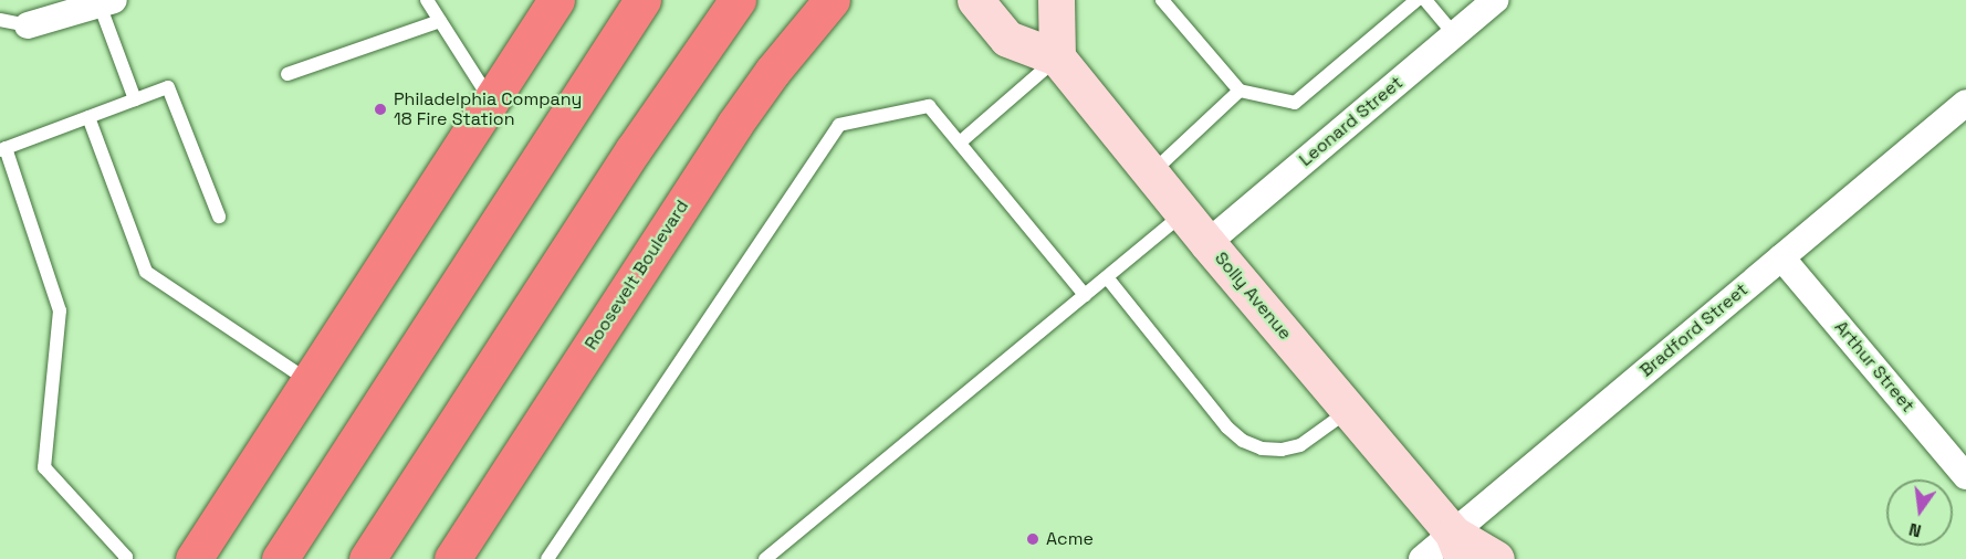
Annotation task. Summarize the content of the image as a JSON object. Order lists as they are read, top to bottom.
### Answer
{
  "streets": {
    "highway": ["Roosevelt Boulevard"],
    "street": [
      "Leonard Street",
      "Solly Avenue",
      "Bradford Street",
      "Arthur Street"
    ]
  },
  "crossings": [
    ["Leonard Street", "Solly Avenue"],
    ["Solly Avenue", "Bradford Street"],
    ["Bradford Street", "Arthur Street"]
  ],
  "places": ["Philadelphia Company 18 Fire Station", "Acme"],
  "north": "bottom"
}
